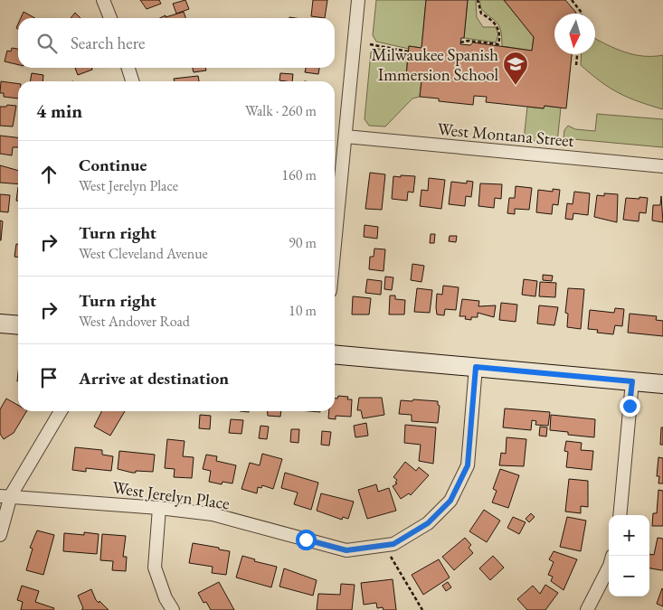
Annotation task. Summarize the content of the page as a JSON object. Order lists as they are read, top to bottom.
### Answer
{
  "streets": {
    "street": ["West Montana Street", "West Jerelyn Place"]
  },
  "places": {
    "school or university": ["Milwaukee Spanish Immersion School"]
  },
  "north": "bottom",
  "page": {
    "search": "Search here",
    "heading": ["4 min", "Walk · 260 m"],
    "list": [
      ["Continue", "West Jerelyn Place", "160 m"],
      ["Turn right", "West Cleveland Avenue", "90 m"],
      ["Turn right", "West Andover Road", "10 m"],
      "Arrive at destination"
    ],
    "map_buttons": ["+", "−"]
  }
}
